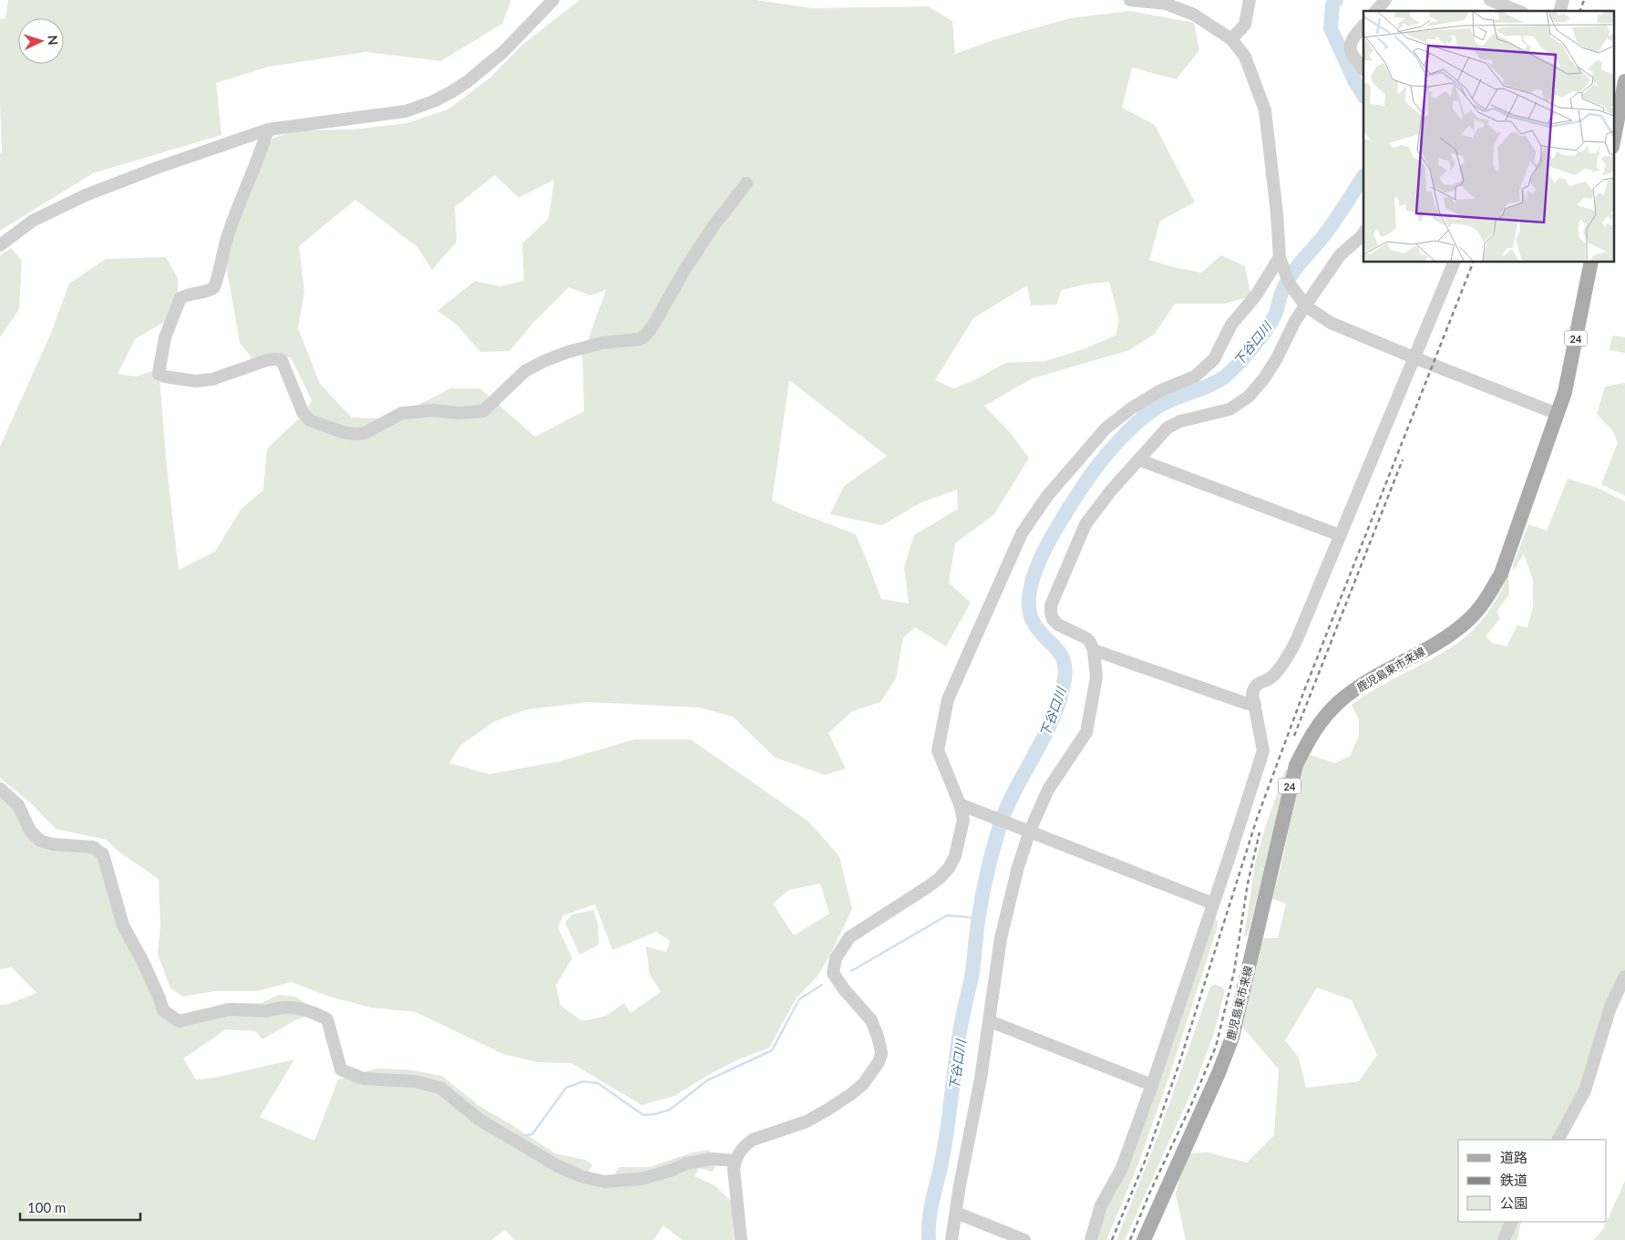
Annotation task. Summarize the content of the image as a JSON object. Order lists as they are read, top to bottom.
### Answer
{
  "streets": {
    "main road": ["24", "鹿児島東市来線"]
  },
  "water": ["下谷口川"],
  "legend": ["道路", "鉄道", "公園"],
  "scale_bar": "100 m",
  "north": "right"
}
